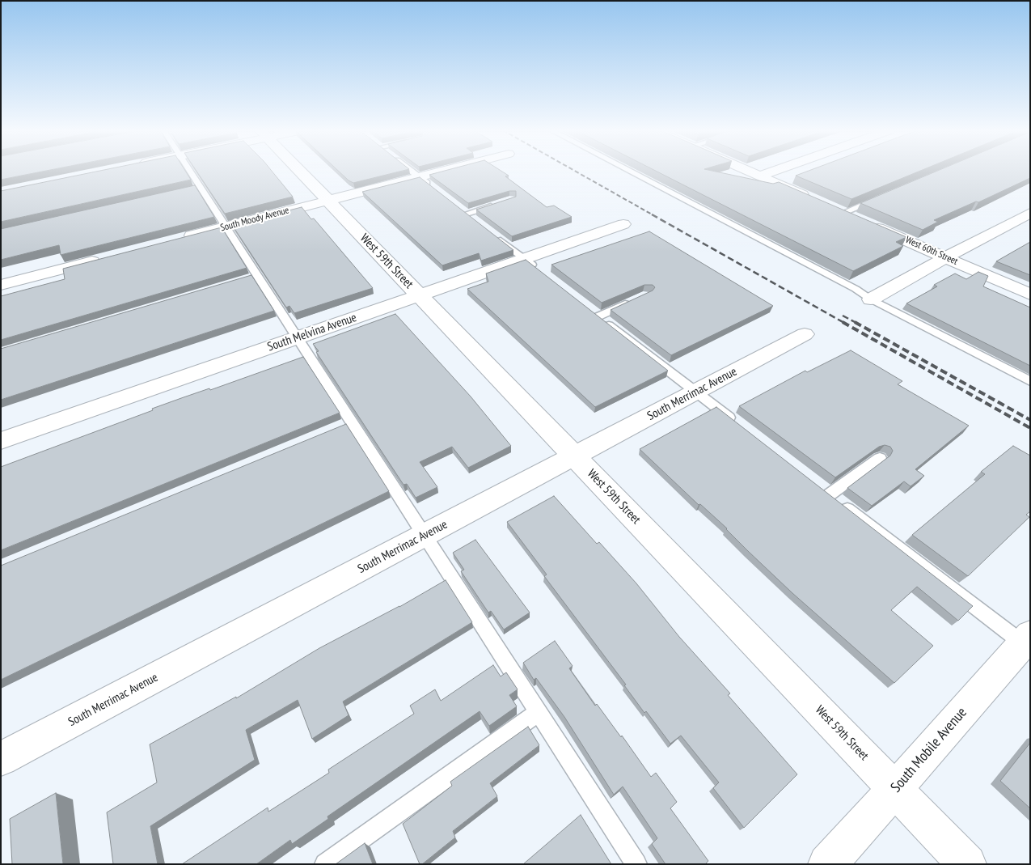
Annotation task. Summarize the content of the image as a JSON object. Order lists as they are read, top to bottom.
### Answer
{
  "streets": {
    "street": [
      "South Moody Avenue",
      "West 60th Street",
      "West 59th Street",
      "South Melvina Avenue",
      "South Merrimac Avenue",
      "South Mobile Avenue"
    ]
  },
  "crossings": [
    ["South Moody Avenue", "West 59th Street"],
    ["West 59th Street", "South Melvina Avenue"],
    ["West 59th Street", "South Merrimac Avenue"],
    ["West 59th Street", "South Mobile Avenue"]
  ]
}
